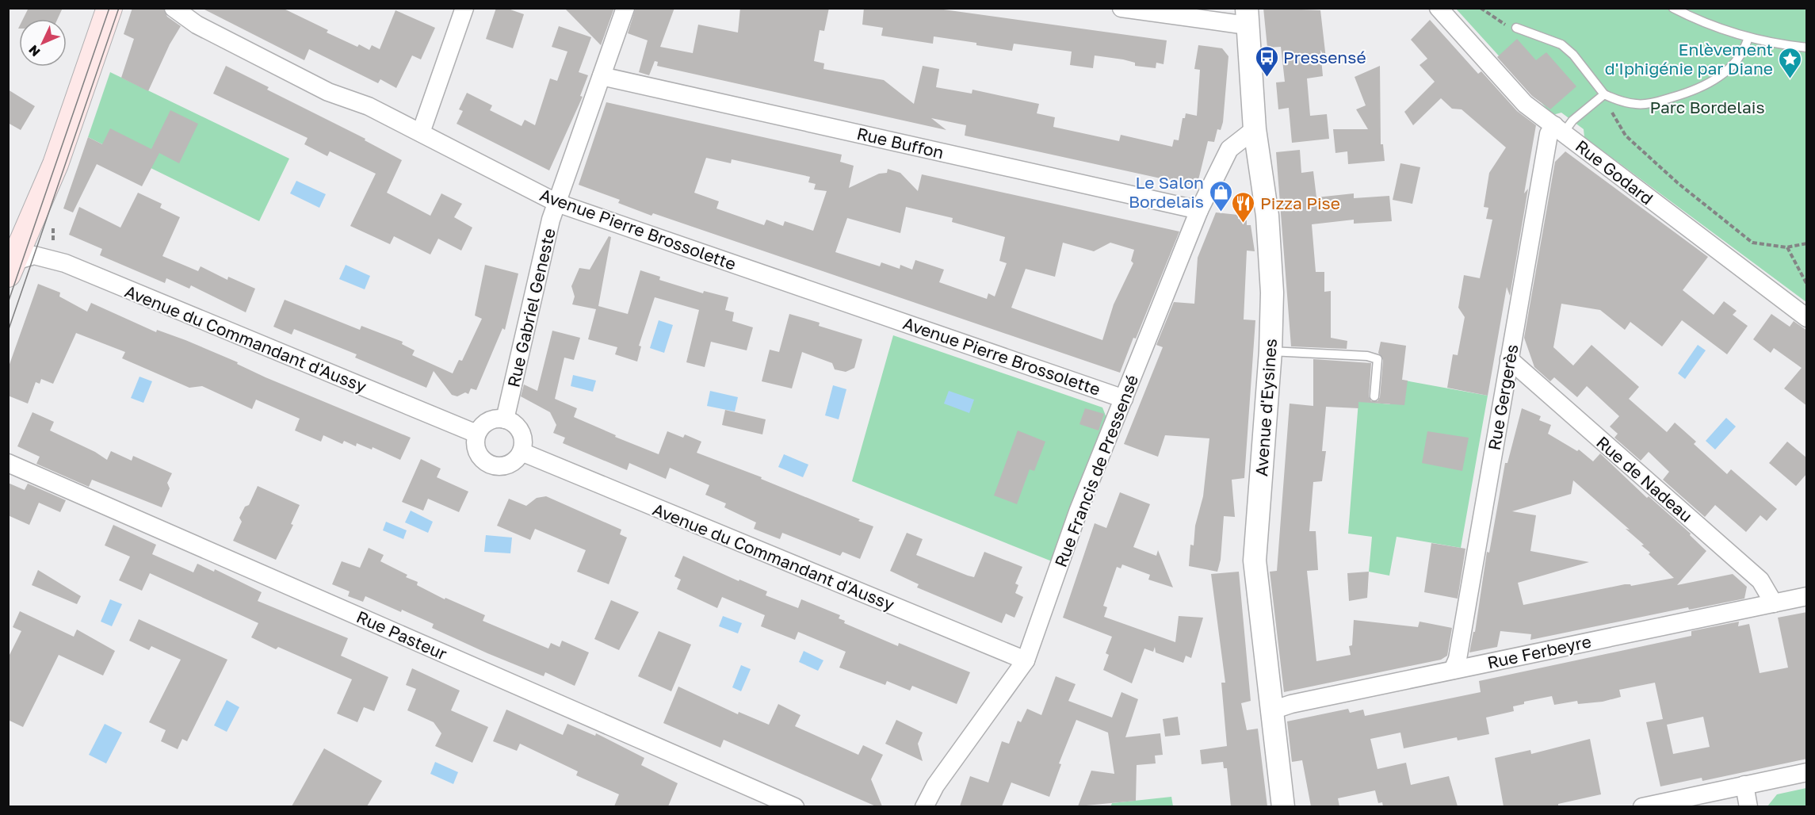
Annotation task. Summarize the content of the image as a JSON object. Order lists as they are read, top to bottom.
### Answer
{
  "streets": {
    "street": [
      "Rue Buffon",
      "Rue Godard",
      "Avenue Pierre Brossolette",
      "Rue Gabriel Geneste",
      "Avenue du Commandant d'Aussy",
      "Rue Gergerès",
      "Avenue d'Eysines",
      "Rue Francis de Pressensé",
      "Rue de Nadeau",
      "Rue Pasteur",
      "Rue Ferbeyre"
    ]
  },
  "crossings": [
    ["Rue Buffon", "Rue Gabriel Geneste"],
    ["Rue Buffon", "Rue Francis de Pressensé"],
    ["Rue Godard", "Rue Gergerès"],
    ["Avenue Pierre Brossolette", "Rue Gabriel Geneste"],
    ["Avenue Pierre Brossolette", "Rue Francis de Pressensé"],
    ["Rue Gabriel Geneste", "Avenue du Commandant d'Aussy"],
    ["Avenue du Commandant d'Aussy", "Rue Francis de Pressensé"],
    ["Rue Gergerès", "Rue de Nadeau"],
    ["Rue Gergerès", "Rue Ferbeyre"],
    ["Avenue d'Eysines", "Rue Francis de Pressensé"],
    ["Avenue d'Eysines", "Rue Ferbeyre"],
    ["Rue de Nadeau", "Rue Ferbeyre"]
  ],
  "parks": ["Parc Bordelais"],
  "places": {
    "bus stop": ["Pressensé"],
    "place": ["Enlèvement d'Iphigénie par Diane"],
    "shop": ["Le Salon Bordelais"],
    "restaurant": ["Pizza Pise"]
  },
  "north": "bottom left"
}
